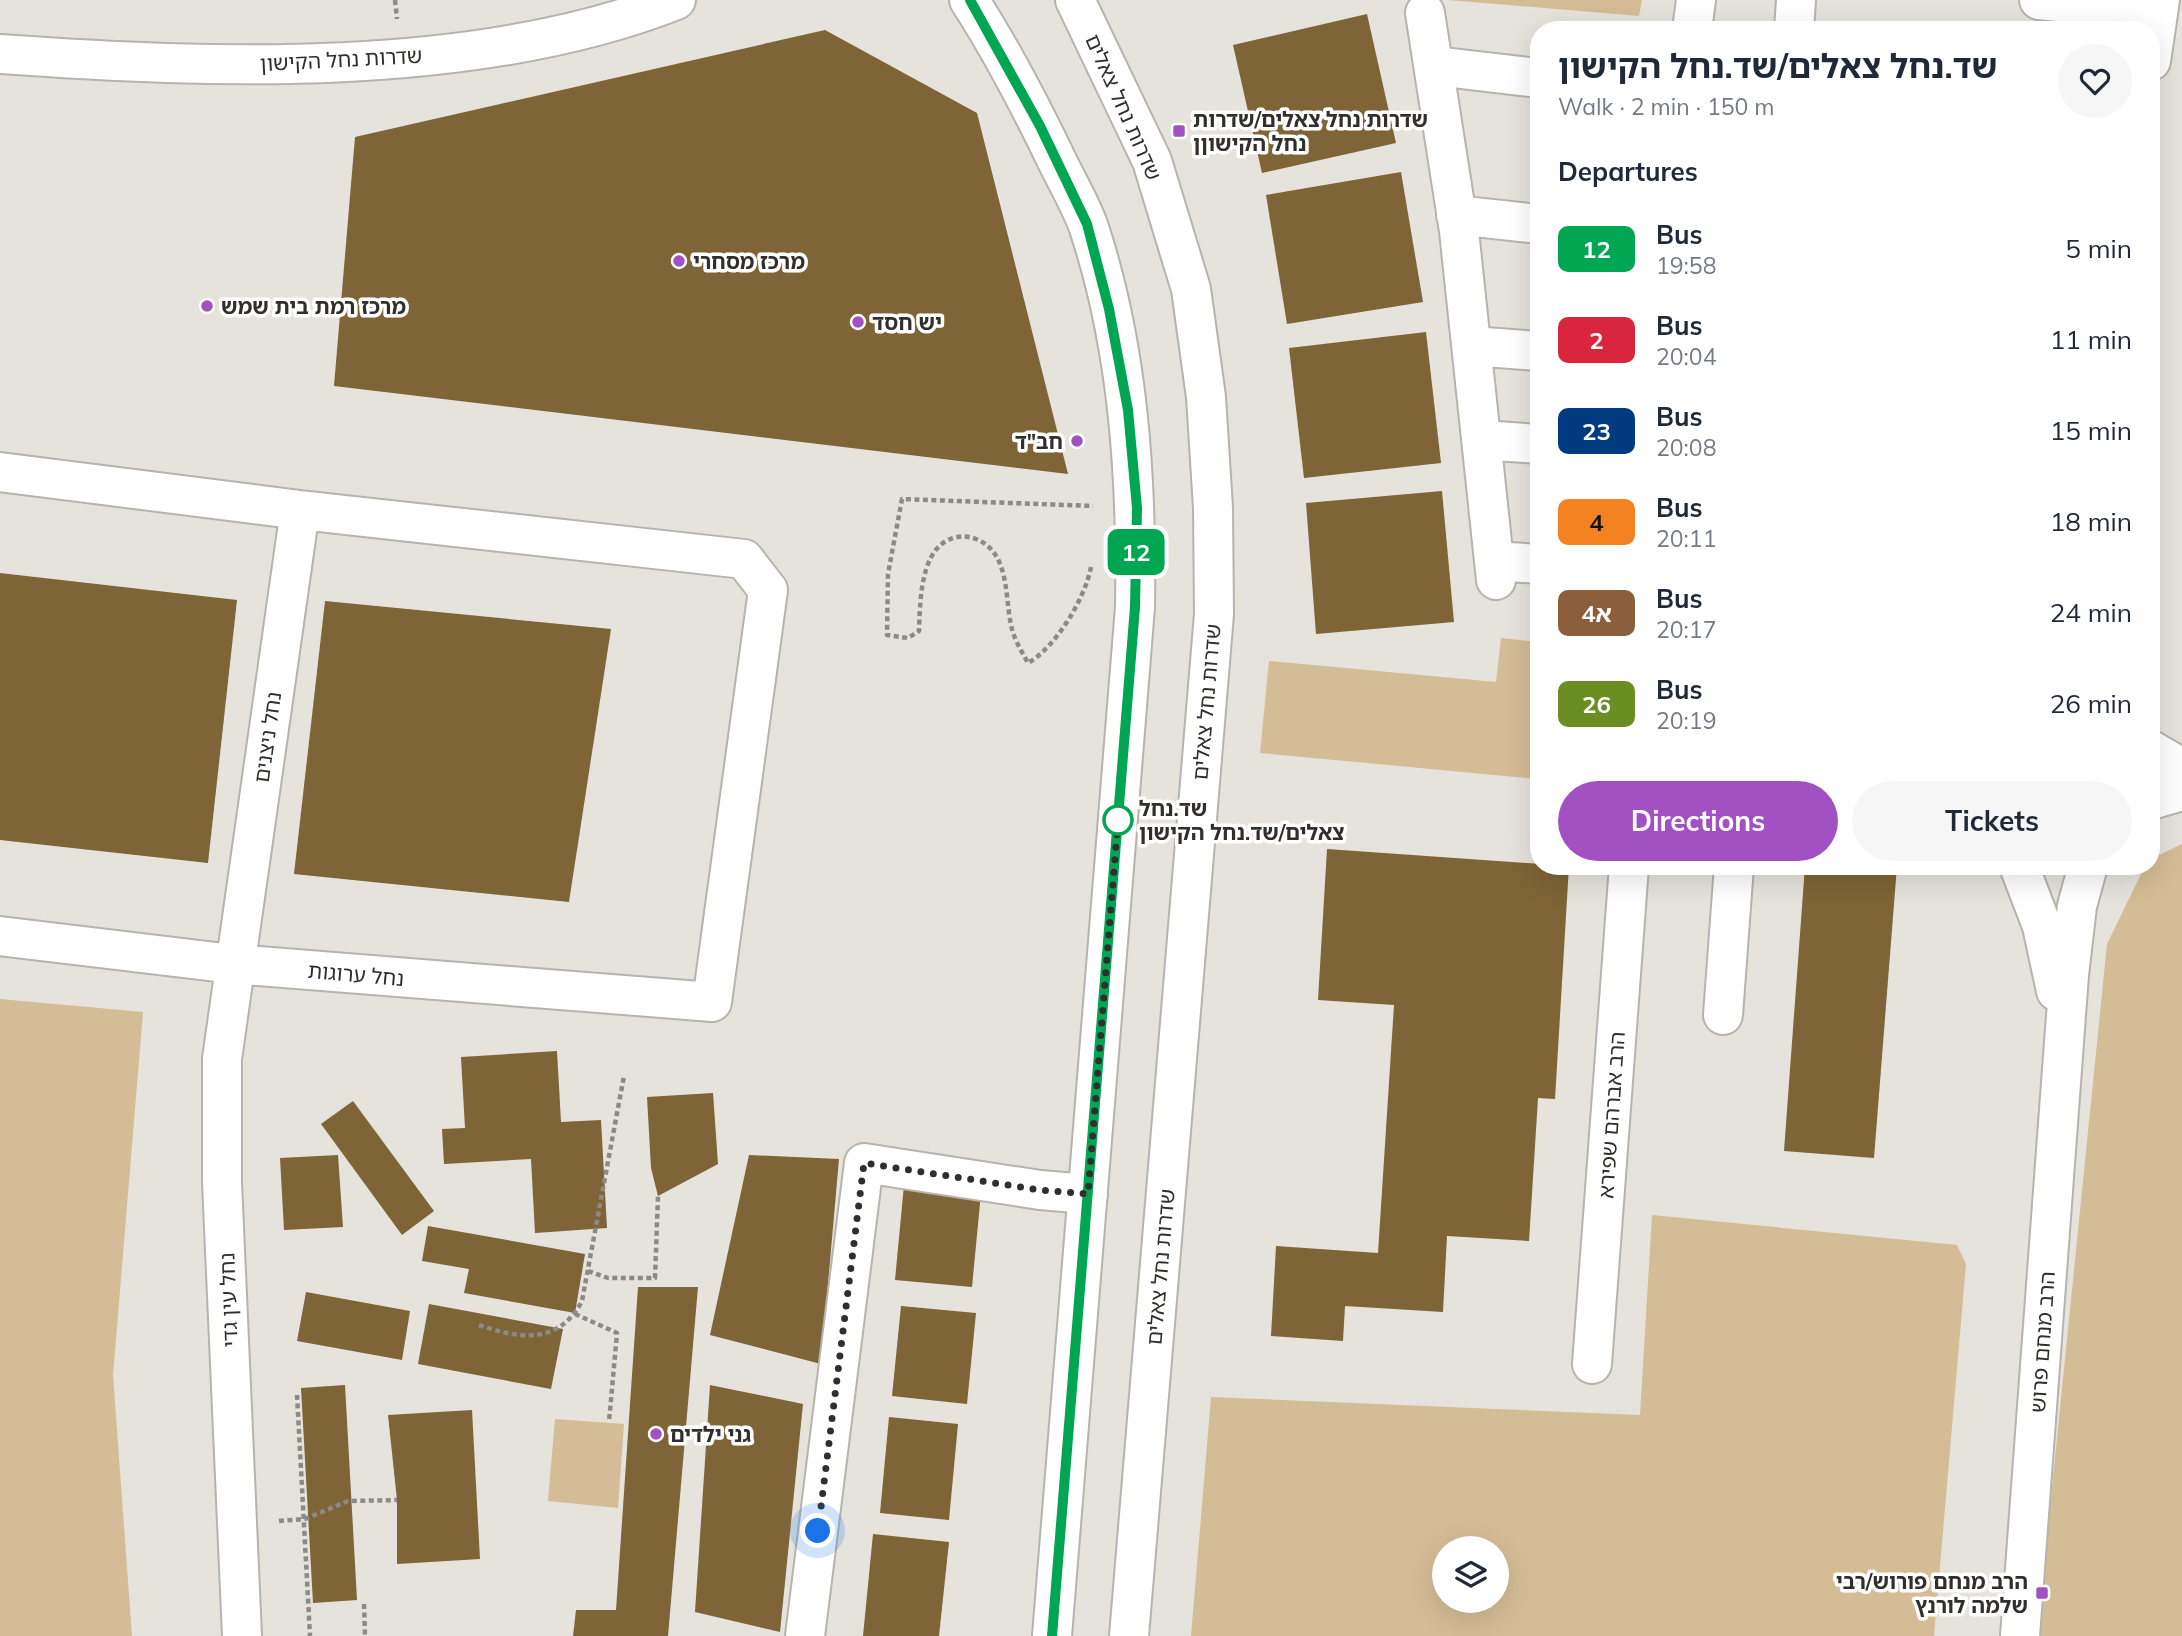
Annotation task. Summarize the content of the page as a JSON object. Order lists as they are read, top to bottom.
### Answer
{
  "streets": {
    "street": [
      "שדרות נחל הקישון",
      "שדרות נחל צאלים",
      "נחל ניצנים",
      "נחל ערוגות",
      "הרב אברהם שפירא",
      "נחל עין גדי",
      "הרב מנחם פרוש"
    ]
  },
  "crossings": [
    ["נחל ניצנים", "נחל ערוגות"],
    ["נחל ניצנים", "נחל עין גדי"],
    ["נחל ערוגות", "נחל עין גדי"]
  ],
  "places": {
    "transit": ["שדרות נחל צאלים/שדרות נחל הקישוןן", "הרב מנחם פורוש/רבי שלמה לורנץ"],
    "other": [
      "מרכז מסחרי",
      "מרכז רמת בית שמש",
      "יש חסד",
      "חב\"ד",
      "שד.נחל צאלים/שד.נחל הקישון",
      "גני ילדים"
    ]
  },
  "lines": ["bus line 12"],
  "page": {
    "on_map": "12",
    "heading": [
      ["שד.נחל צאלים/שד.נחל הקישון", "Walk · 2 min · 150 m"],
      "Departures"
    ],
    "list": [
      {
        "mark": "12",
        "name": "Bus",
        "note": "19:58",
        "value": "5 min"
      },
      {
        "mark": "2",
        "name": "Bus",
        "note": "20:04",
        "value": "11 min"
      },
      {
        "mark": "23",
        "name": "Bus",
        "note": "20:08",
        "value": "15 min"
      },
      {
        "mark": "4",
        "name": "Bus",
        "note": "20:11",
        "value": "18 min"
      },
      {
        "mark": "4א",
        "name": "Bus",
        "note": "20:17",
        "value": "24 min"
      },
      {
        "mark": "26",
        "name": "Bus",
        "note": "20:19",
        "value": "26 min"
      }
    ],
    "buttons": ["Directions", "Tickets"]
  }
}
